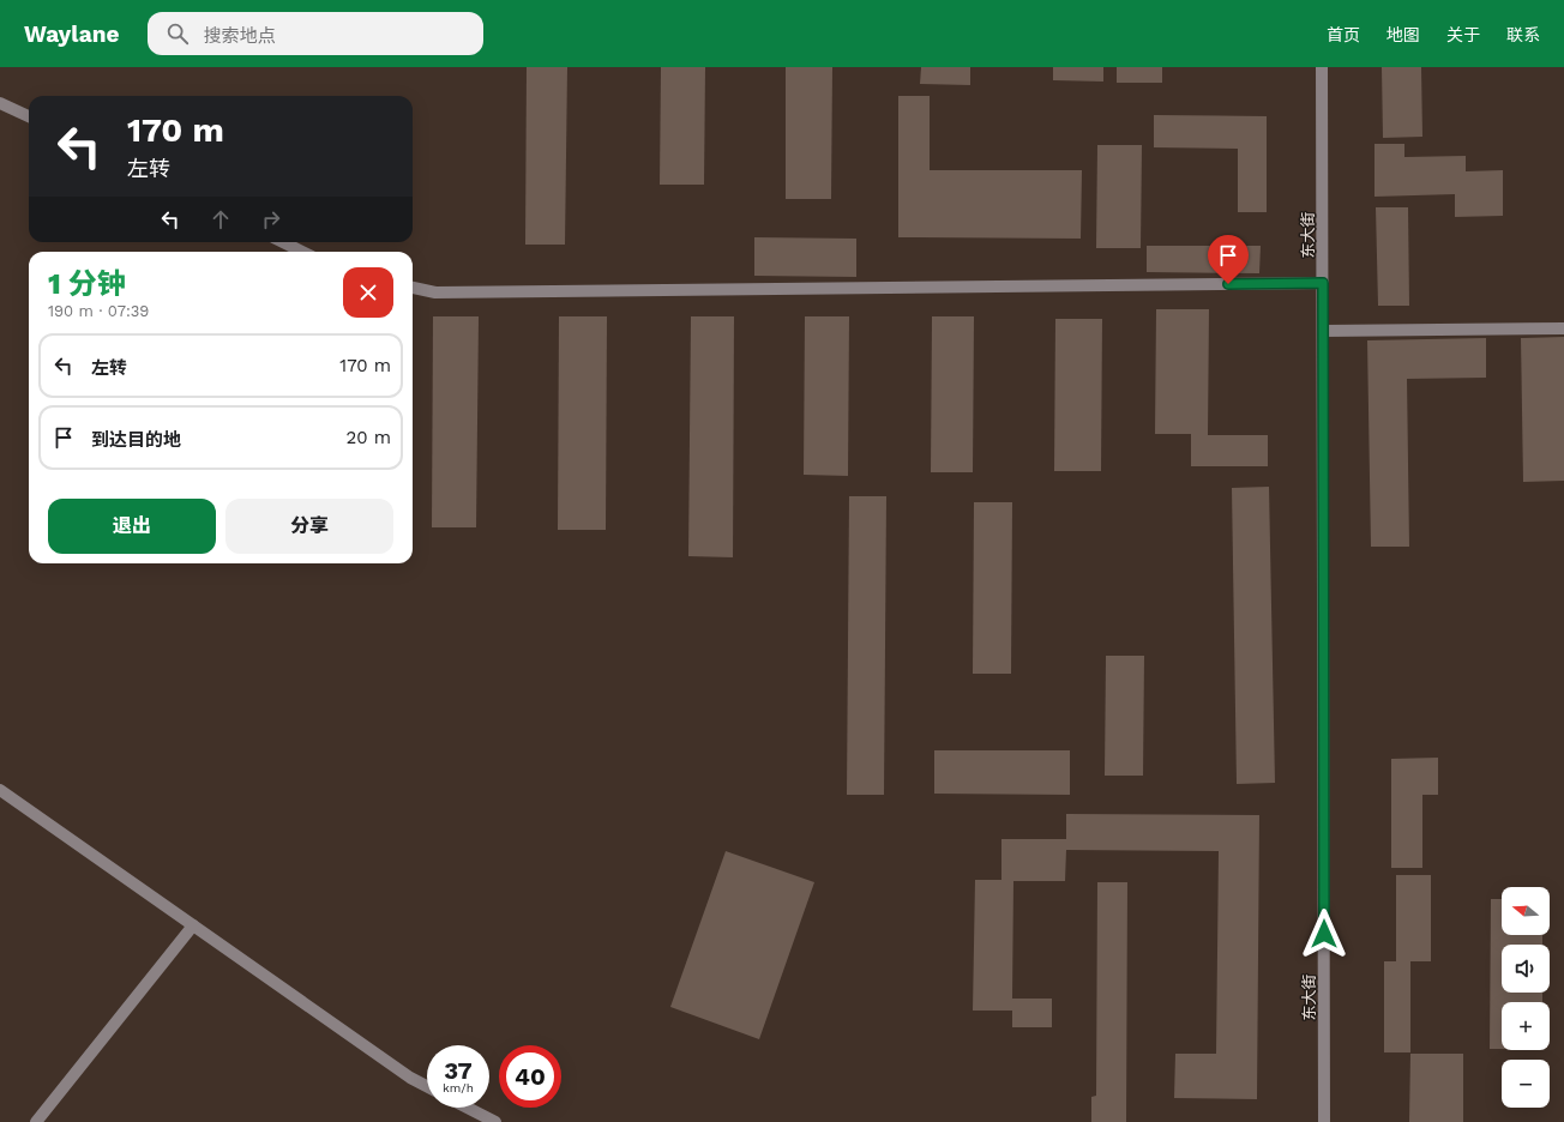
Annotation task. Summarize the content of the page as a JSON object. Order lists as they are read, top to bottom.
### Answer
{
  "streets": {
    "street": ["东大街"]
  },
  "north": "left",
  "page": {
    "header": "Waylane",
    "search": "搜索地点",
    "nav": [
      "首页",
      "地图",
      "关于",
      "联系"
    ],
    "turn": ["170 m", "左转"],
    "heading": ["1 分钟", "190 m · 07:39"],
    "list": [
      {
        "name": "左转",
        "value": "170 m"
      },
      {
        "name": "到达目的地",
        "value": "20 m"
      }
    ],
    "buttons": ["退出", "分享"],
    "map_buttons": ["+", "−"],
    "speed": "37 km/h",
    "limit": "40"
  }
}
